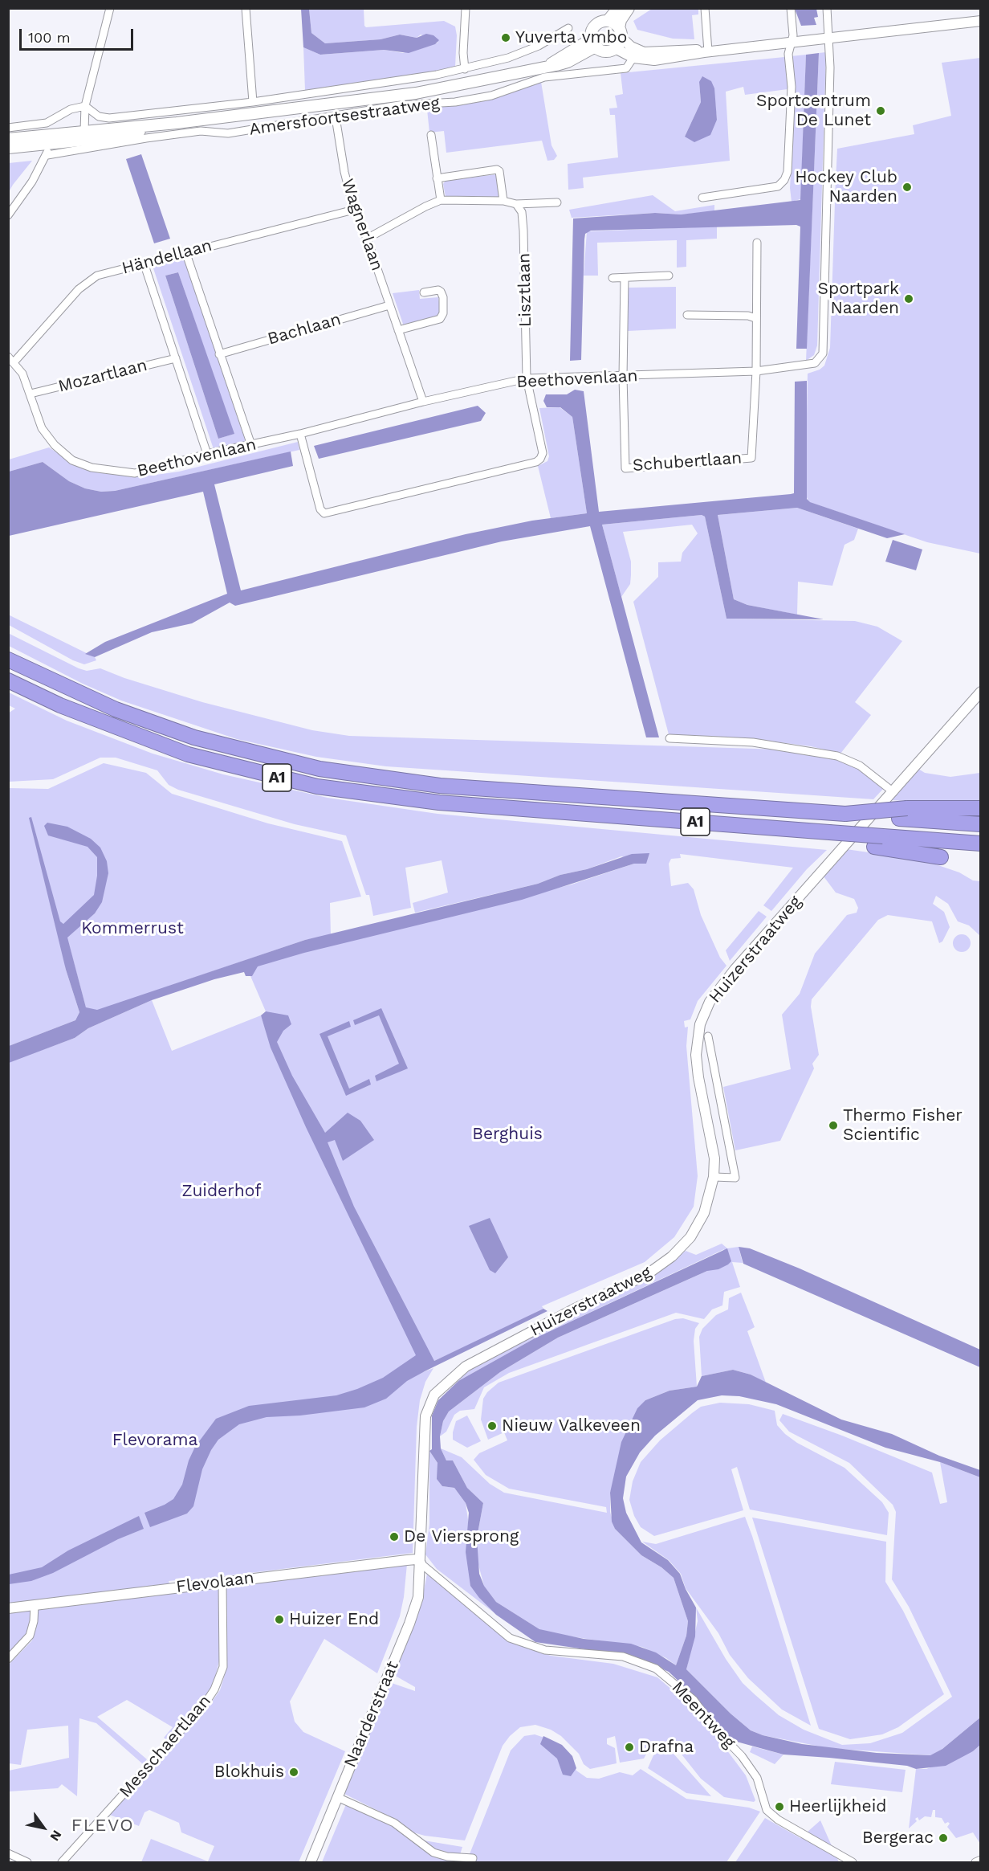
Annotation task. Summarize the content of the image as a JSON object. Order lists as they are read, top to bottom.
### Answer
{
  "streets": {
    "highway": ["A1"],
    "main road": ["Amersfoortsestraatweg"],
    "street": [
      "Wagnerlaan",
      "Händellaan",
      "Lisztlaan",
      "Bachlaan",
      "Mozartlaan",
      "Beethovenlaan",
      "Schubertlaan",
      "Huizerstraatweg",
      "Flevolaan",
      "Naarderstraat",
      "Meentweg",
      "Messchaertlaan"
    ]
  },
  "crossings": [
    ["Amersfoortsestraatweg", "Wagnerlaan"],
    ["Wagnerlaan", "Händellaan"],
    ["Wagnerlaan", "Bachlaan"],
    ["Wagnerlaan", "Beethovenlaan"],
    ["Händellaan", "Beethovenlaan"],
    ["Lisztlaan", "Beethovenlaan"],
    ["Mozartlaan", "Beethovenlaan"],
    ["Beethovenlaan", "Schubertlaan"],
    ["Huizerstraatweg", "Flevolaan"],
    ["Huizerstraatweg", "Naarderstraat"],
    ["Huizerstraatweg", "Meentweg"],
    ["Flevolaan", "Naarderstraat"],
    ["Flevolaan", "Meentweg"],
    ["Flevolaan", "Messchaertlaan"],
    ["Naarderstraat", "Meentweg"]
  ],
  "districts": ["FLEVO"],
  "parks": [
    "Kommerrust",
    "Berghuis",
    "Zuiderhof",
    "Flevorama"
  ],
  "places": [
    "Yuverta vmbo",
    "Sportcentrum De Lunet",
    "Hockey Club Naarden",
    "Sportpark Naarden",
    "Thermo Fisher Scientific",
    "Nieuw Valkeveen",
    "De Viersprong",
    "Huizer End",
    "Drafna",
    "Blokhuis",
    "Heerlijkheid",
    "Bergerac"
  ],
  "scale_bar": "100 m",
  "north": "bottom right"
}
